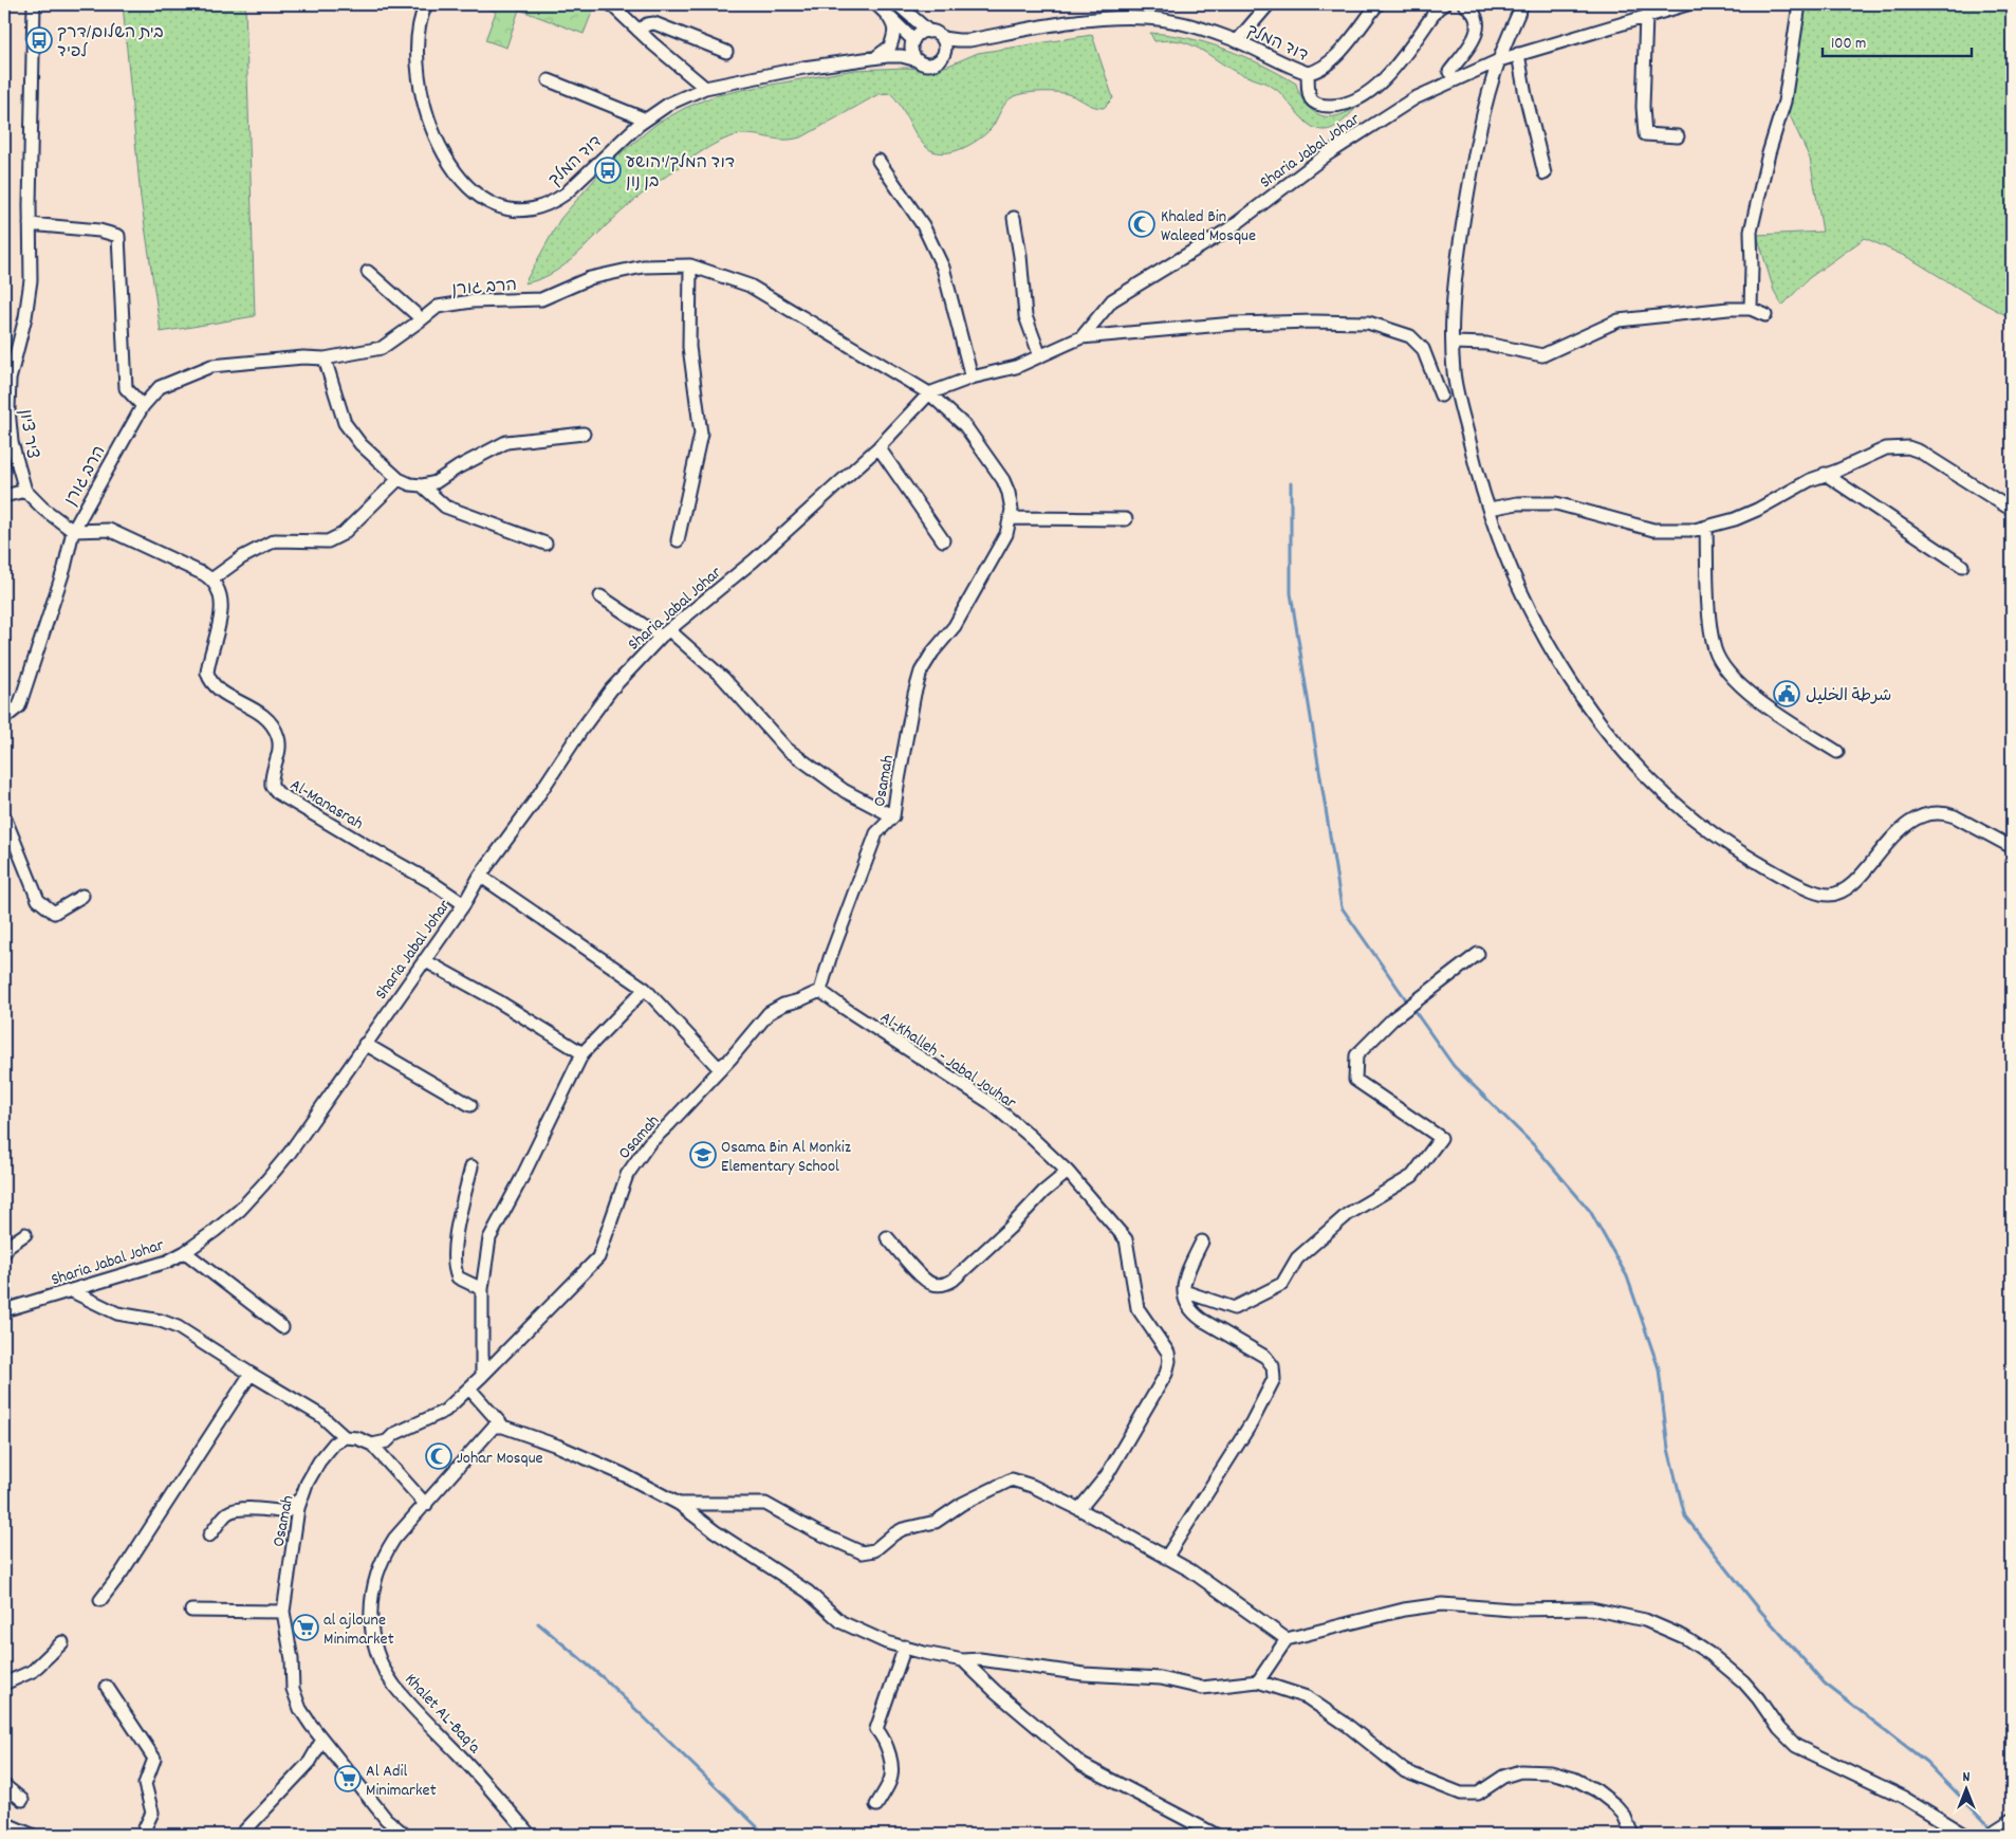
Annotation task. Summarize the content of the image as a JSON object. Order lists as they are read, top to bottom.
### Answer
{
  "streets": {
    "street": [
      "דוד המלך",
      "Sharia Jabal Johar",
      "הרב גורן",
      "ציר ציון",
      "Osamah",
      "Al-Manasrah",
      "Al-Khalleh - Jabal Jouhar",
      "Khalet AL-Baq'a"
    ]
  },
  "crossings": [
    ["Sharia Jabal Johar", "הרב גורן"],
    ["Sharia Jabal Johar", "Osamah"],
    ["Sharia Jabal Johar", "Al-Manasrah"],
    ["הרב גורן", "ציר ציון"],
    ["הרב גורן", "Osamah"],
    ["Osamah", "Al-Khalleh - Jabal Jouhar"]
  ],
  "places": {
    "bus stop": ["בית השלום/דרך לפיד", "דוד המלך/יהושע בן נון"],
    "mosque": ["Khaled Bin Waleed Mosque", "Johar Mosque"],
    "public building": ["شرطة الخليل"],
    "school or university": ["Osama Bin Al Monkiz Elementary School"],
    "supermarket": ["al ajloune Minimarket", "Al Adil Minimarket"]
  },
  "scale_bar": "100 m",
  "north": "top"
}
